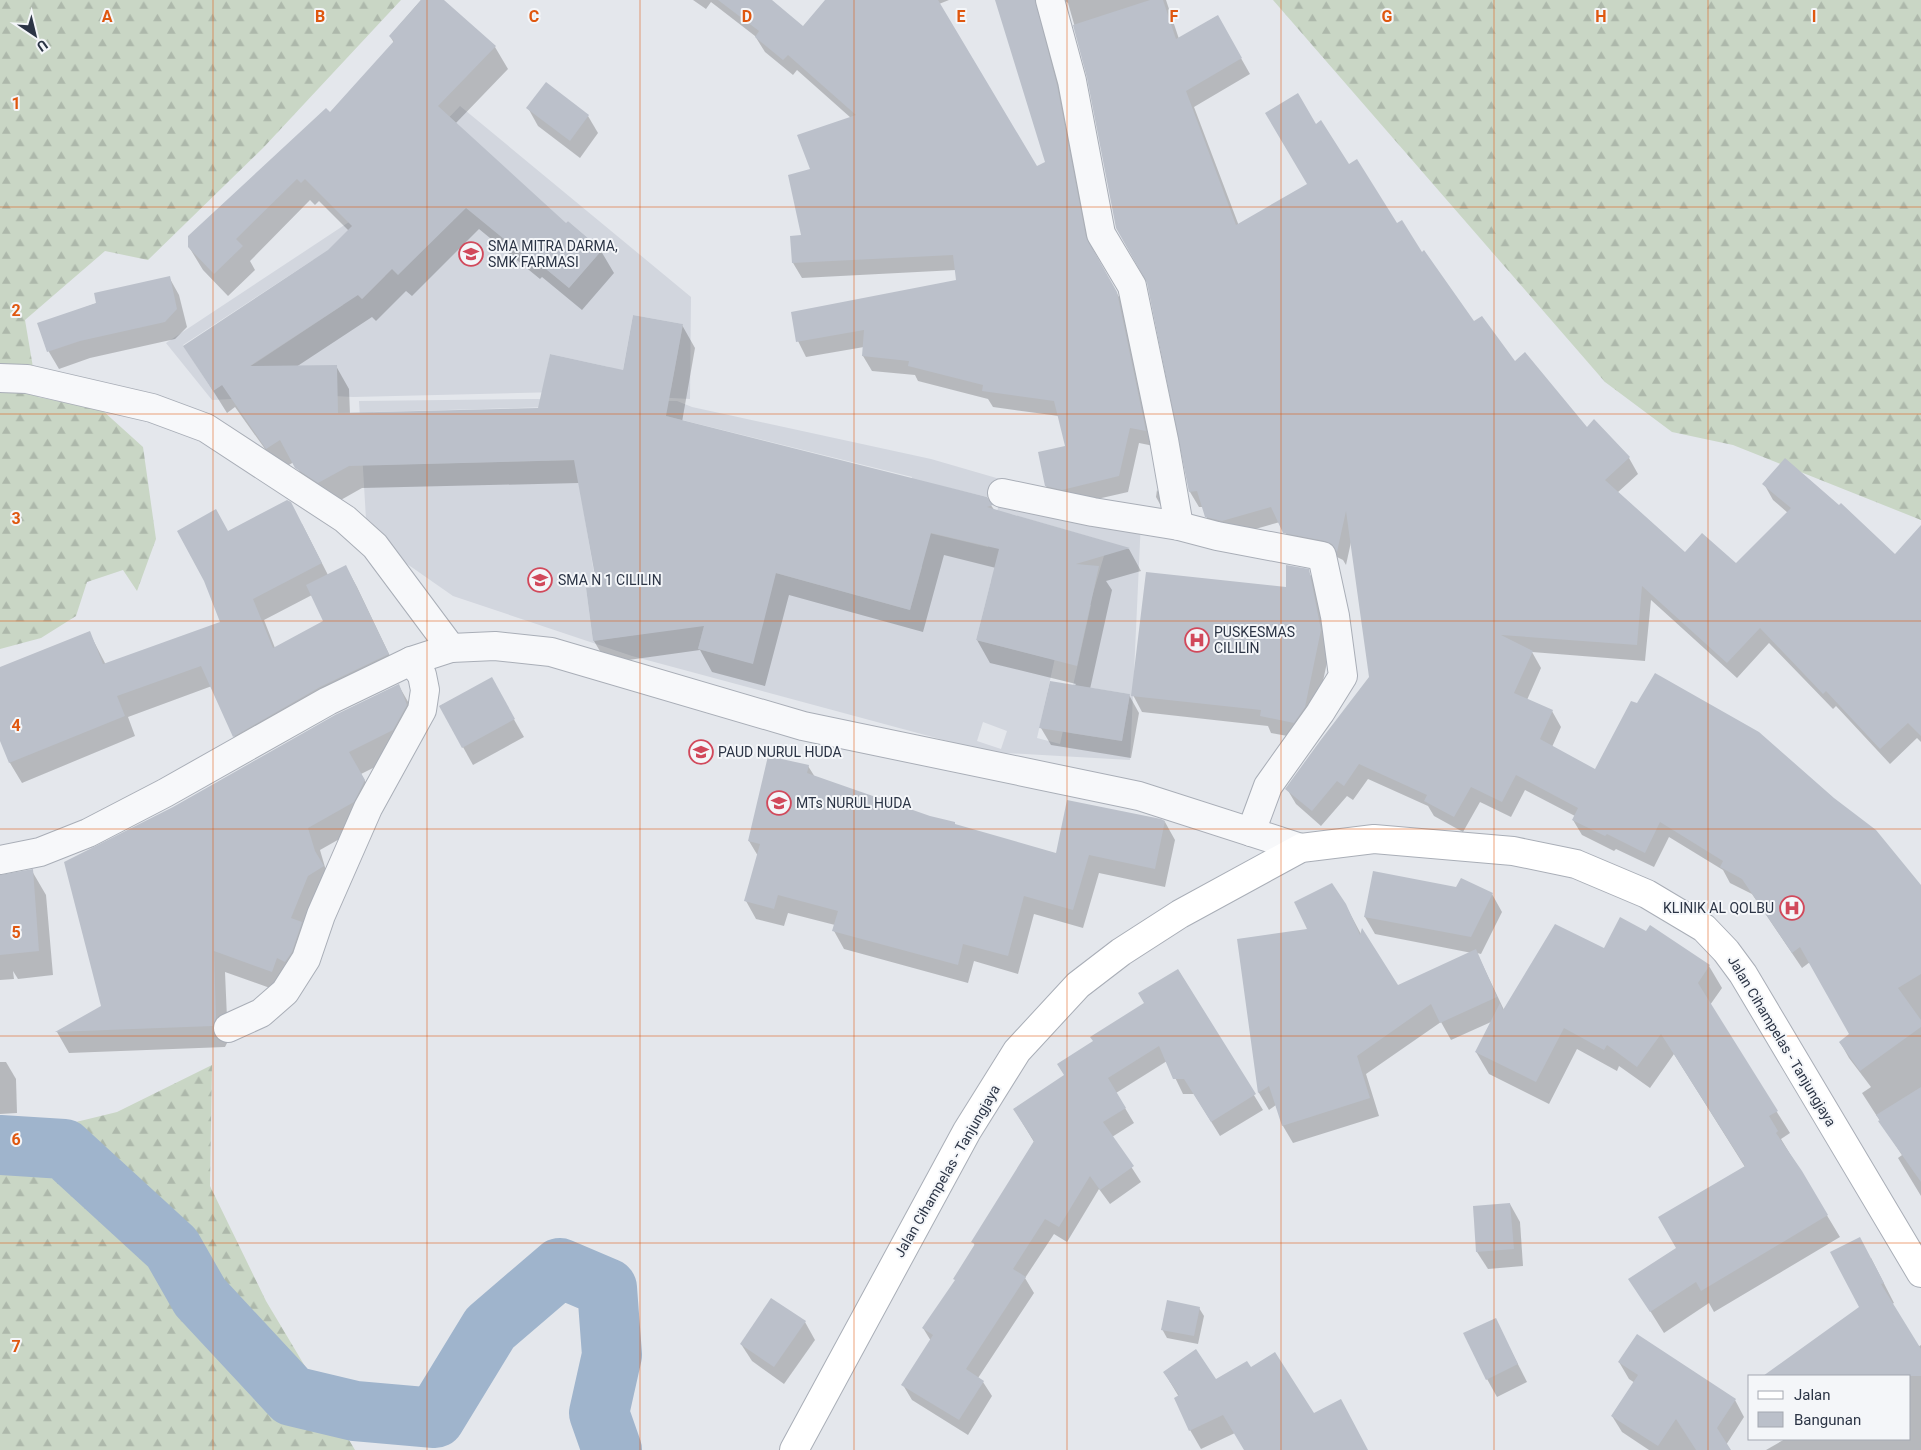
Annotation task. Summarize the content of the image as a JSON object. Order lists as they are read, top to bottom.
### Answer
{
  "streets": {
    "main road": ["Jalan Cihampelas - Tanjungjaya"]
  },
  "places": {
    "school or university": [
      "SMA MITRA DARMA, SMK FARMASI",
      "SMA N 1 CILILIN",
      "PAUD NURUL HUDA",
      "MTs NURUL HUDA"
    ],
    "hospital": ["PUSKESMAS CILILIN", "KLINIK AL QOLBU"]
  },
  "legend": ["Jalan", "Bangunan"],
  "north": "bottom right",
  "grid": {
    "columns": [
      "A",
      "B",
      "C",
      "D",
      "E",
      "F",
      "G",
      "H",
      "I"
    ],
    "rows": [
      "1",
      "2",
      "3",
      "4",
      "5",
      "6",
      "7"
    ]
  }
}
